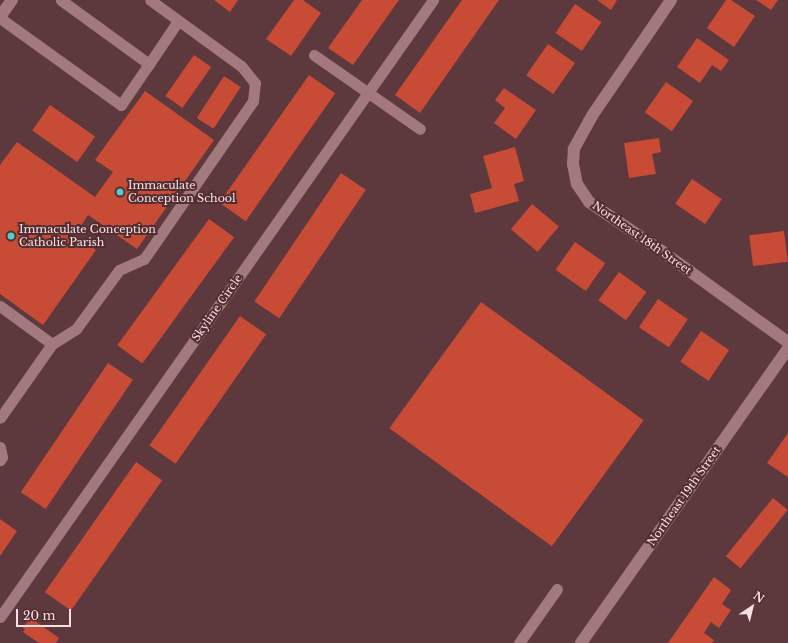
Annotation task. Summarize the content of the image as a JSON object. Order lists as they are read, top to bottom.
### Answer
{
  "streets": {
    "street": ["Northeast 18th Street", "Northeast 19th Street"],
    "lane": ["Skyline Circle"]
  },
  "places": ["Immaculate Conception School", "Immaculate Conception Catholic Parish"],
  "scale_bar": "20 m",
  "north": "top right"
}
